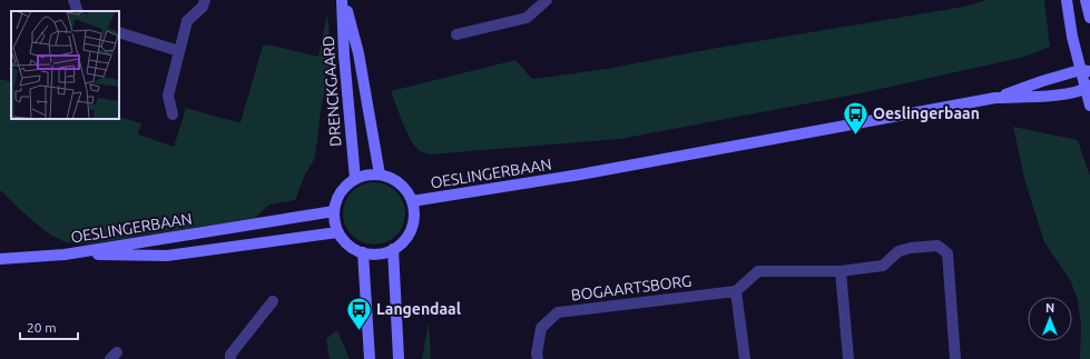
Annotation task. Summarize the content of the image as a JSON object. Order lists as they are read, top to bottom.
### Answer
{
  "streets": {
    "main road": ["DRENCKGAARD", "OESLINGERBAAN"],
    "street": ["BOGAARTSBORG"]
  },
  "crossings": [
    ["DRENCKGAARD", "OESLINGERBAAN"]
  ],
  "places": {
    "bus stop": ["Oeslingerbaan", "Langendaal"]
  },
  "scale_bar": "20 m",
  "north": "top"
}
